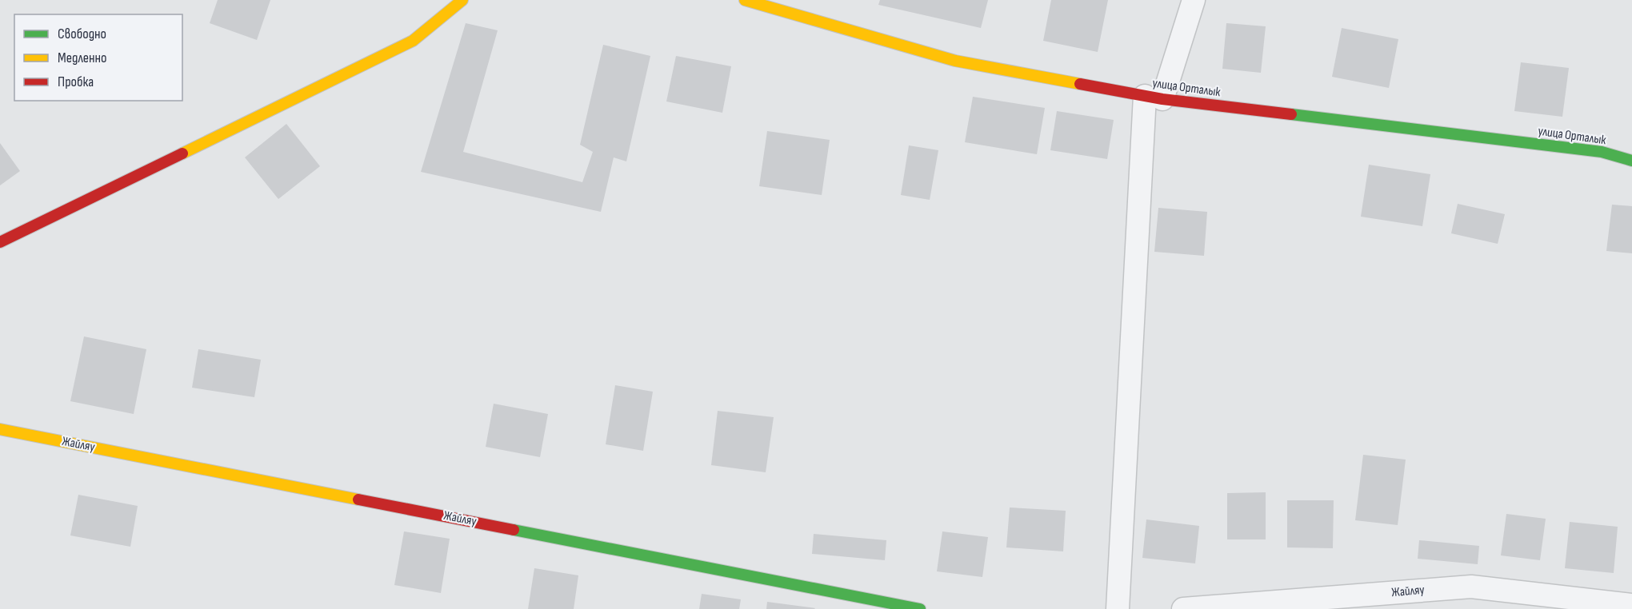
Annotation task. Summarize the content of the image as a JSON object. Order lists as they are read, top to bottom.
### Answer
{
  "streets": {
    "street": ["улица Орталык", "Жайляу"]
  },
  "legend": ["Свободно", "Медленно", "Пробка"]
}
